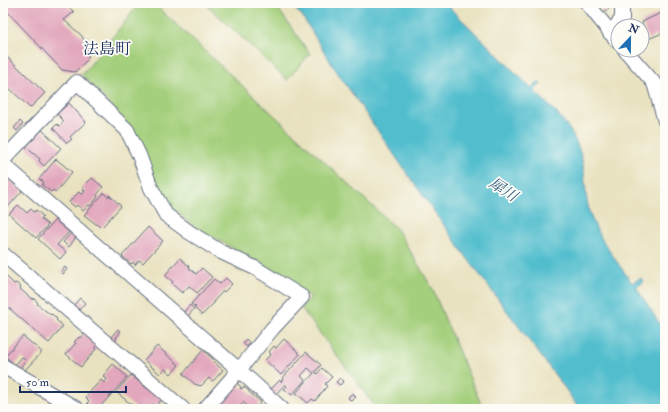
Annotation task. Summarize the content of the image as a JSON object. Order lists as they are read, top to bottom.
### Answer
{
  "districts": ["法島町"],
  "water": ["犀川"],
  "scale_bar": "50 m",
  "north": "top"
}
